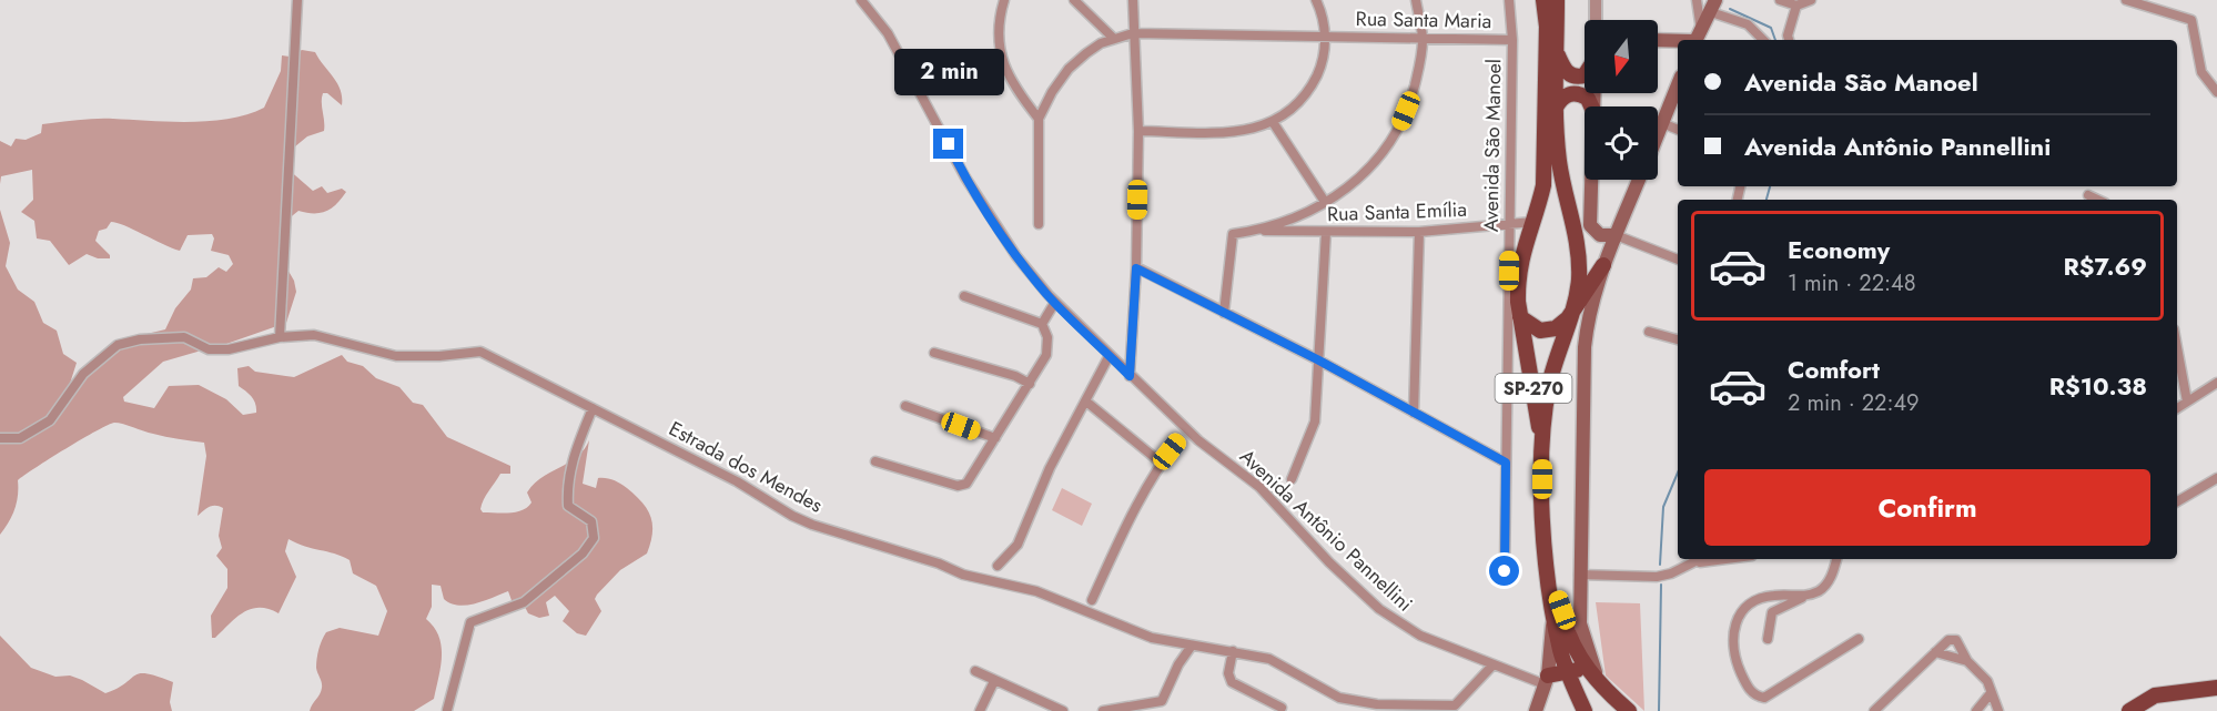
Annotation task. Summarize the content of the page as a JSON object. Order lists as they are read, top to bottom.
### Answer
{
  "streets": {
    "main road": ["SP-270"],
    "street": [
      "Rua Santa Maria",
      "Avenida São Manoel",
      "Rua Santa Emília",
      "Estrada dos Mendes",
      "Avenida Antônio Pannellini"
    ]
  },
  "crossings": [
    ["Rua Santa Maria", "Avenida São Manoel"],
    ["Avenida São Manoel", "Rua Santa Emília"],
    ["Rua Santa Emília", "SP-270"],
    ["Estrada dos Mendes", "Avenida Antônio Pannellini"]
  ],
  "north": "bottom",
  "page": {
    "banner": ["Avenida São Manoel", "Avenida Antônio Pannellini"],
    "bubble": "2 min",
    "list": [
      {
        "name": "Economy",
        "note": "1 min · 22:48",
        "value": "R$7.69"
      },
      {
        "name": "Comfort",
        "note": "2 min · 22:49",
        "value": "R$10.38"
      }
    ],
    "buttons": "Confirm"
  }
}
